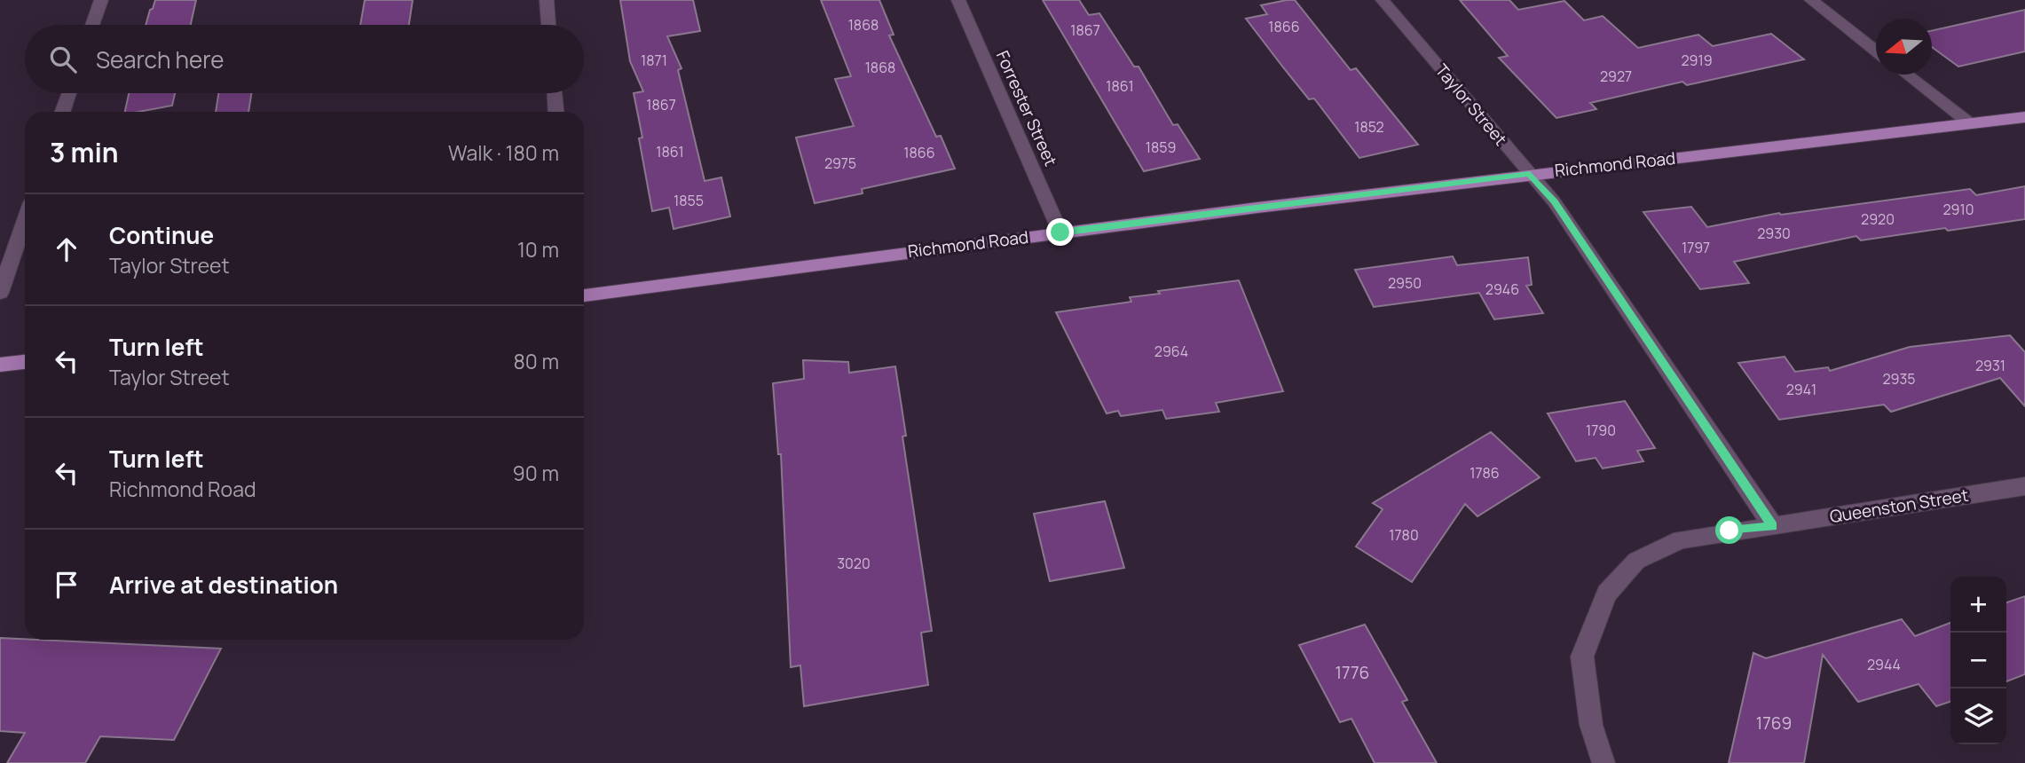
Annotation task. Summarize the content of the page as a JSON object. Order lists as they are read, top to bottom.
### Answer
{
  "streets": {
    "main road": ["Richmond Road"],
    "street": ["Taylor Street", "Forrester Street", "Queenston Street"]
  },
  "crossings": [
    ["Taylor Street", "Richmond Road"],
    ["Taylor Street", "Queenston Street"],
    ["Forrester Street", "Richmond Road"]
  ],
  "house_numbers": [
    "1868",
    "1866",
    "1867",
    "1871",
    "2919",
    "1868",
    "2927",
    "1861",
    "1867",
    "1852",
    "1859",
    "1861",
    "1866",
    "2975",
    "1855",
    "2910",
    "2920",
    "2930",
    "1797",
    "2950",
    "2946",
    "2964",
    "2931",
    "2935",
    "2941",
    "1790",
    "1786",
    "1780",
    "3020",
    "2944",
    "1776",
    "1769"
  ],
  "north": "left",
  "page": {
    "search": "Search here",
    "heading": ["3 min", "Walk · 180 m"],
    "list": [
      ["Continue", "Taylor Street", "10 m"],
      ["Turn left", "Taylor Street", "80 m"],
      ["Turn left", "Richmond Road", "90 m"],
      "Arrive at destination"
    ],
    "map_buttons": ["+", "−"]
  }
}
